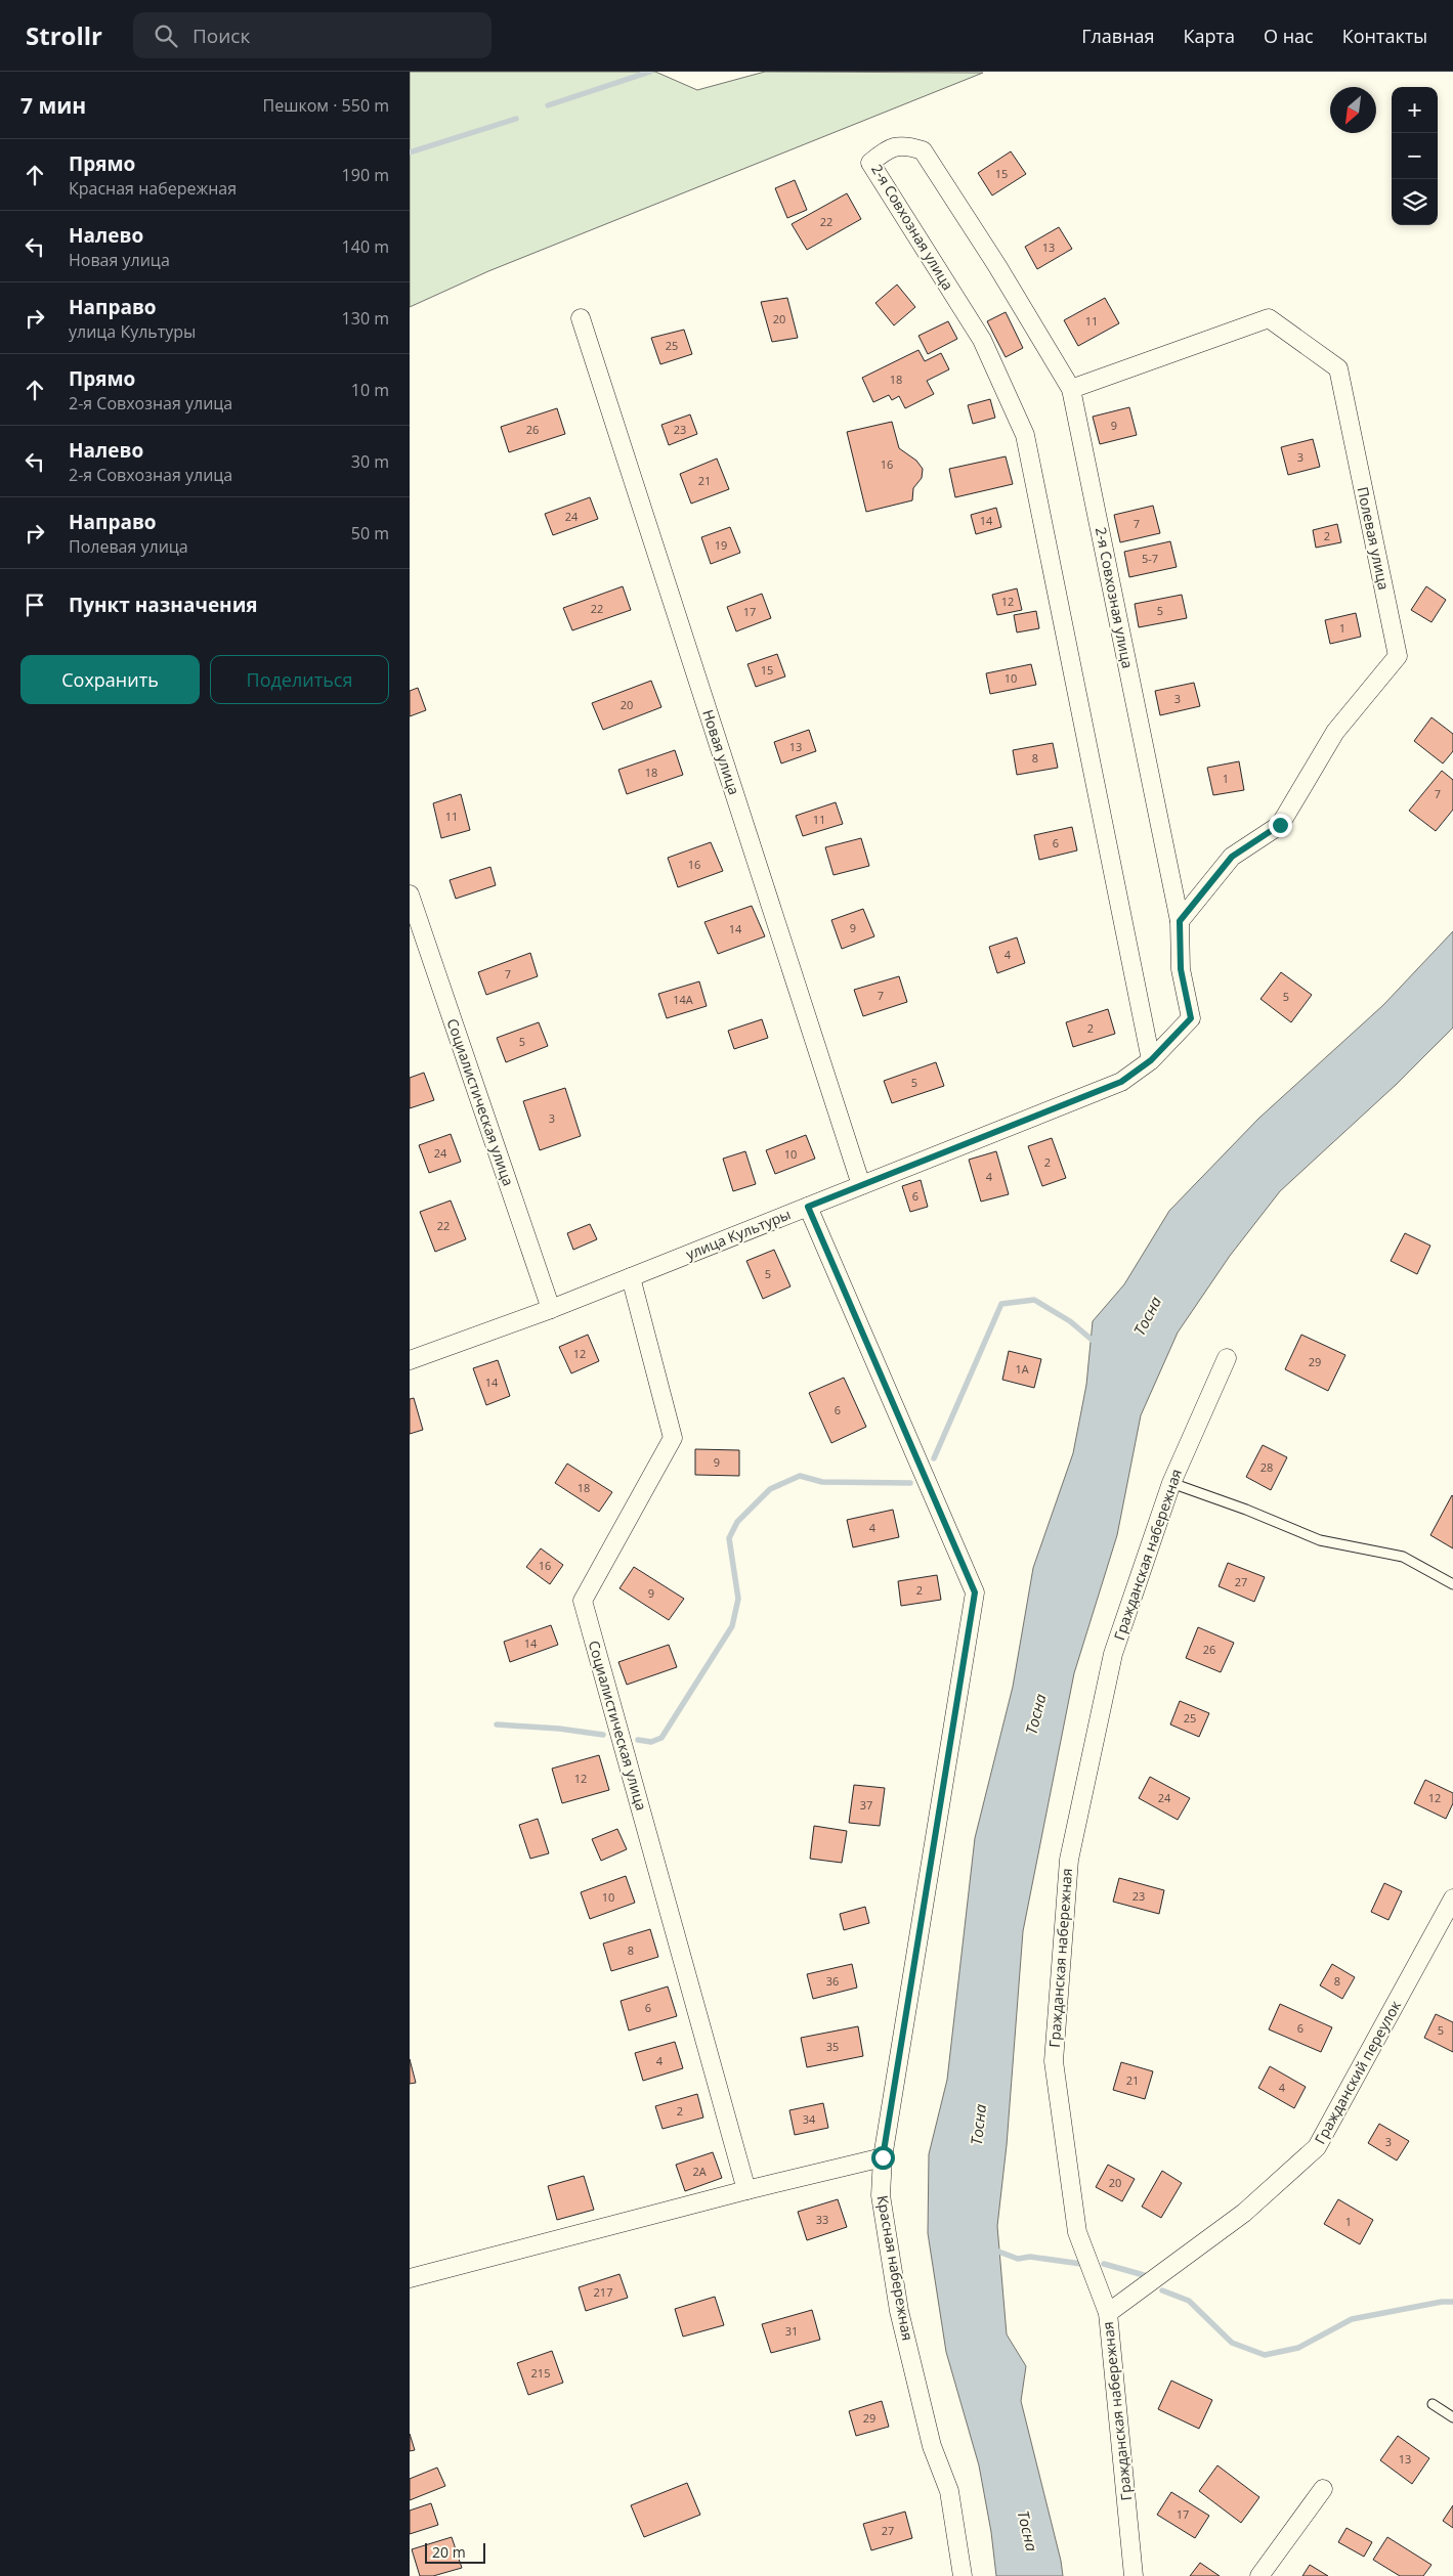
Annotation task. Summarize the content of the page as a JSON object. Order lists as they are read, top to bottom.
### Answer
{
  "streets": {
    "street": [
      "2-я Совхозная улица",
      "Полевая улица",
      "Новая улица",
      "Социалистическая улица",
      "улица Культуры",
      "Гражданская набережная",
      "Гражданский переулок",
      "Красная набережная"
    ]
  },
  "crossings": [
    ["2-я Совхозная улица", "Полевая улица"],
    ["2-я Совхозная улица", "улица Культуры"],
    ["Новая улица", "улица Культуры"],
    ["Социалистическая улица", "улица Культуры"],
    ["улица Культуры", "Красная набережная"],
    ["Гражданская набережная", "Гражданский переулок"]
  ],
  "water": ["Тосна"],
  "house_numbers": [
    "15",
    "22",
    "13",
    "20",
    "11",
    "25",
    "18",
    "9",
    "26",
    "23",
    "3",
    "16",
    "21",
    "24",
    "14",
    "7",
    "2",
    "19",
    "5-7",
    "12",
    "22",
    "5",
    "17",
    "1",
    "15",
    "10",
    "3",
    "20",
    "13",
    "8",
    "18",
    "1",
    "7",
    "11",
    "11",
    "6",
    "16",
    "9",
    "14",
    "4",
    "7",
    "7",
    "5",
    "14А",
    "2",
    "5",
    "5",
    "3",
    "24",
    "10",
    "2",
    "4",
    "6",
    "22",
    "5",
    "12",
    "29",
    "1А",
    "14",
    "6",
    "9",
    "28",
    "18",
    "4",
    "16",
    "27",
    "2",
    "9",
    "14",
    "26",
    "25",
    "12",
    "24",
    "12",
    "37",
    "23",
    "10",
    "8",
    "36",
    "8",
    "6",
    "6",
    "5",
    "35",
    "4",
    "21",
    "4",
    "2",
    "34",
    "3",
    "2А",
    "20",
    "33",
    "1",
    "217",
    "31",
    "215",
    "29",
    "13",
    "17",
    "27"
  ],
  "scale_bar": "20 m",
  "north": "bottom left",
  "page": {
    "header": "Strollr",
    "search": "Поиск",
    "nav": [
      "Главная",
      "Карта",
      "О нас",
      "Контакты"
    ],
    "heading": ["7 мин", "Пешком · 550 m"],
    "map_buttons": ["+", "−"],
    "list": [
      ["Прямо", "Красная набережная", "190 m"],
      ["Налево", "Новая улица", "140 m"],
      ["Направо", "улица Культуры", "130 m"],
      ["Прямо", "2-я Совхозная улица", "10 m"],
      ["Налево", "2-я Совхозная улица", "30 m"],
      ["Направо", "Полевая улица", "50 m"],
      "Пункт назначения"
    ],
    "buttons": ["Сохранить", "Поделиться"],
    "scale": "20 m"
  }
}
